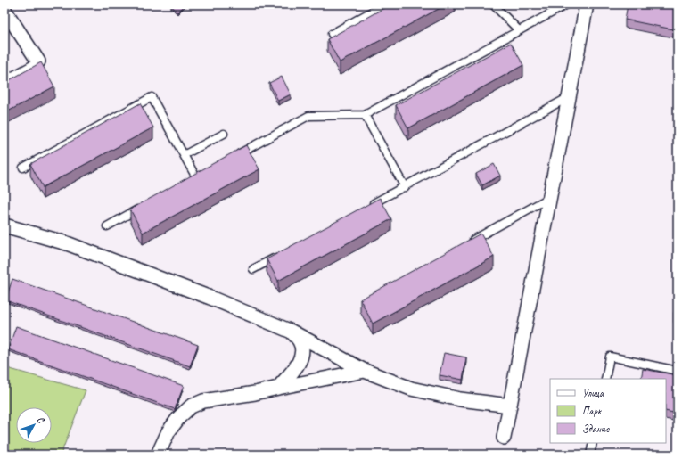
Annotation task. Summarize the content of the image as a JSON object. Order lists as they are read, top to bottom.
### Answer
{
  "legend": ["Улица", "Парк", "Здание"],
  "north": "top right"
}
